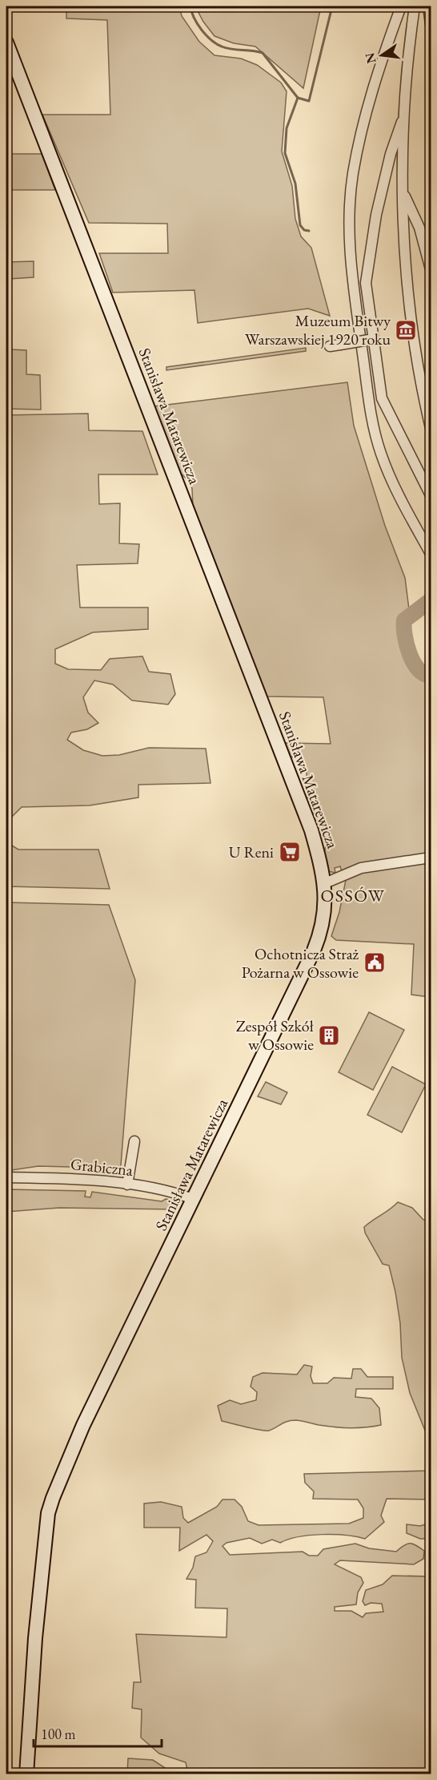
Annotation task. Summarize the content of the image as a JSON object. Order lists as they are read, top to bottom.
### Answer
{
  "streets": {
    "street": ["Stanisława Matarewicza", "Grabiczna"]
  },
  "crossings": [
    ["Stanisława Matarewicza", "Grabiczna"]
  ],
  "districts": ["OSSÓW"],
  "places": {
    "museum": ["Muzeum Bitwy Warszawskiej 1920 roku"],
    "supermarket": ["U Reni"],
    "public building": ["Ochotnicza Straż Pożarna w Ossowie"],
    "building": ["Zespół Szkół w Ossowie"]
  },
  "scale_bar": "100 m",
  "north": "left"
}
